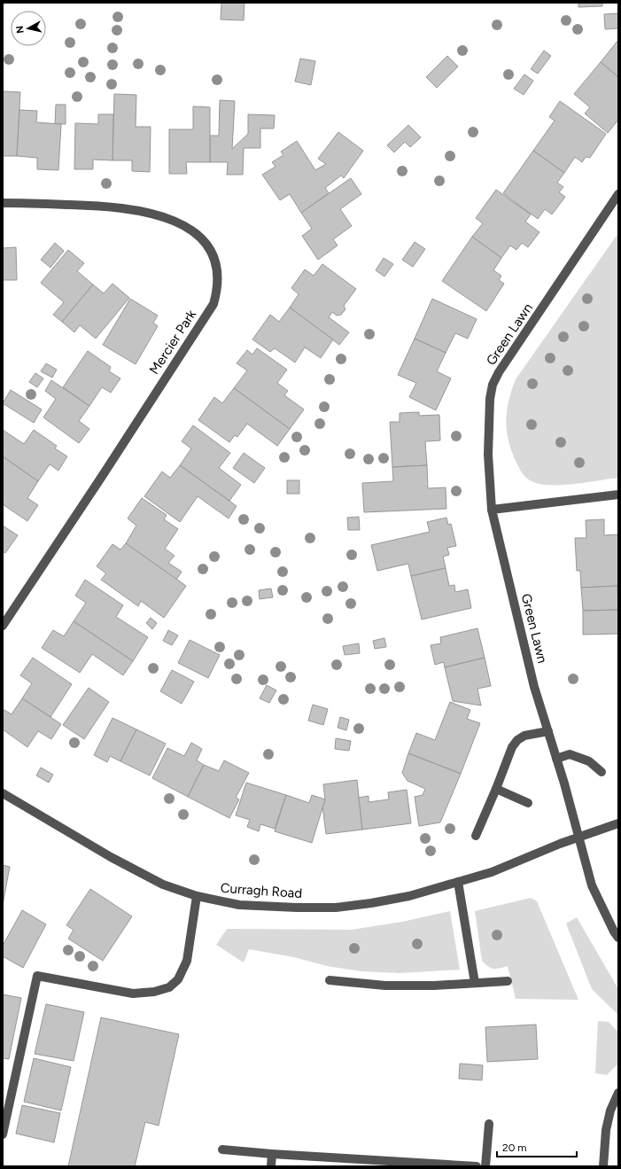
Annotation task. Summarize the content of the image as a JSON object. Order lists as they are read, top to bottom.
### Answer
{
  "streets": {
    "street": ["Green Lawn", "Mercier Park", "Curragh Road"]
  },
  "crossings": [
    ["Green Lawn", "Curragh Road"]
  ],
  "scale_bar": "20 m",
  "north": "left"
}
